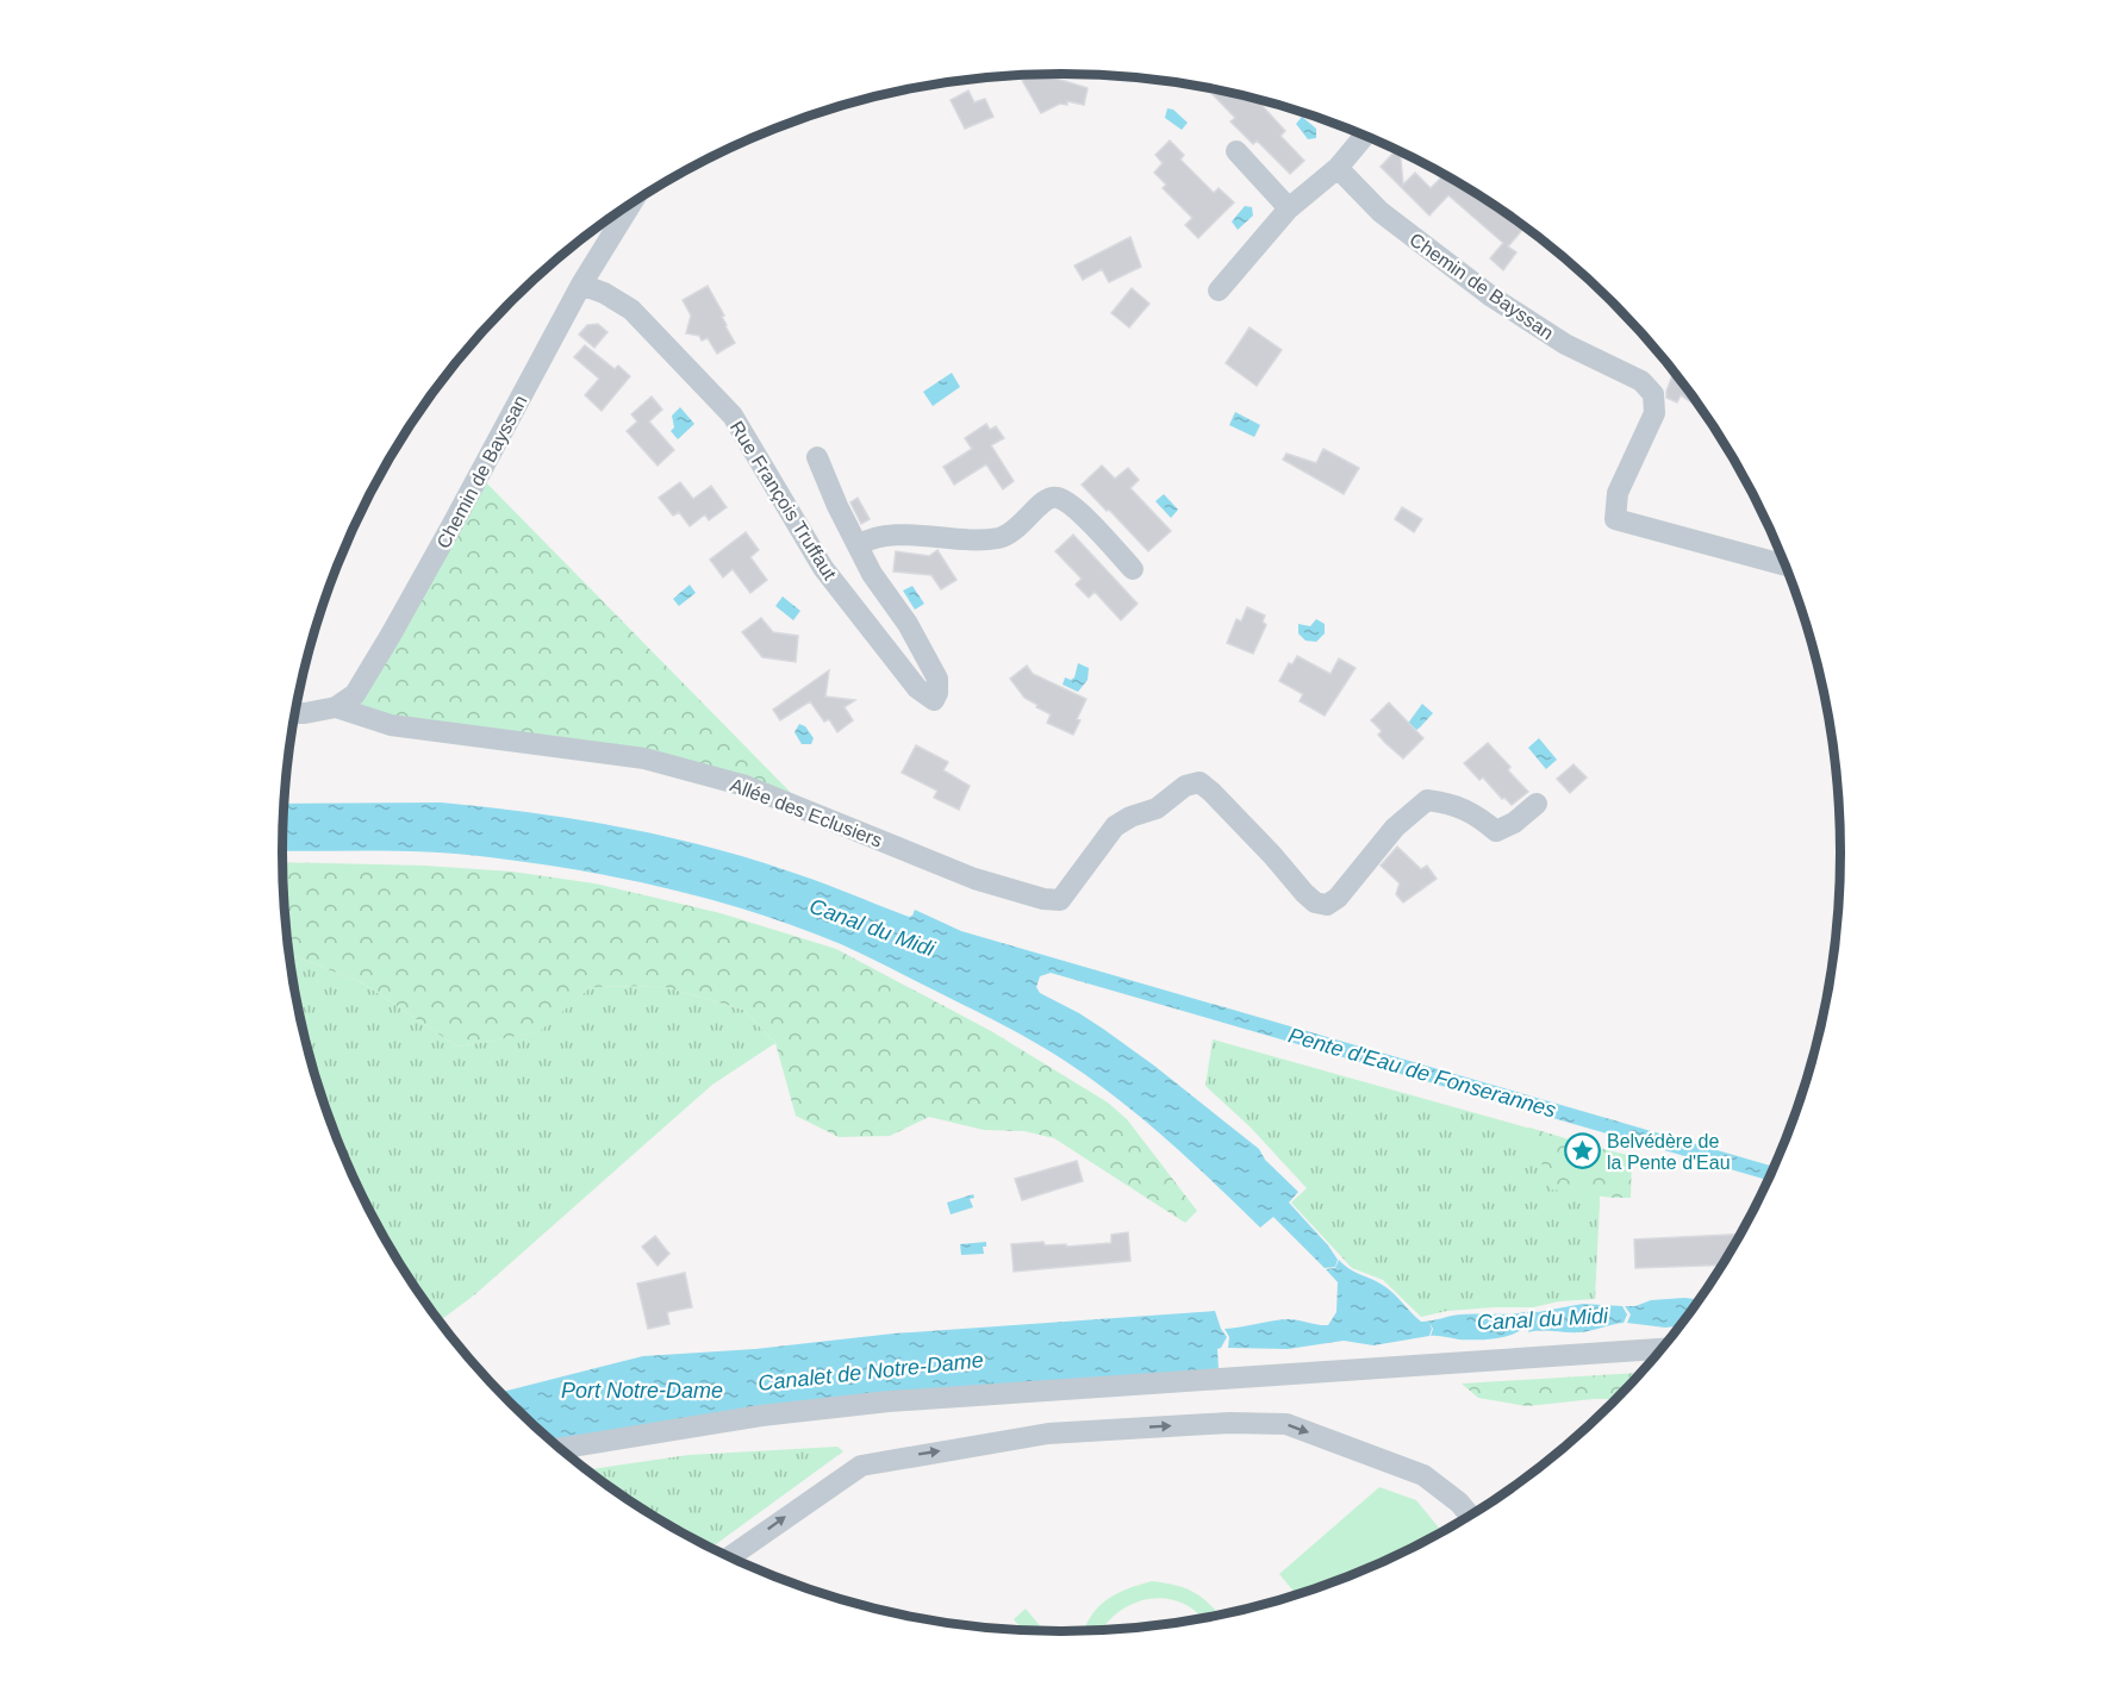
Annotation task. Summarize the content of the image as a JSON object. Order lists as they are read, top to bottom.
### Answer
{
  "streets": {
    "street": ["Chemin de Bayssan", "Rue François Truffaut", "Allée des Eclusiers"]
  },
  "crossings": [
    ["Chemin de Bayssan", "Rue François Truffaut"],
    ["Chemin de Bayssan", "Allée des Eclusiers"]
  ],
  "water": [
    "Canal du Midi",
    "Pente d'Eau de Fonserannes",
    "Canalet de Notre-Dame",
    "Port Notre-Dame"
  ],
  "places": {
    "place": ["Belvédère de la Pente d'Eau"]
  }
}
